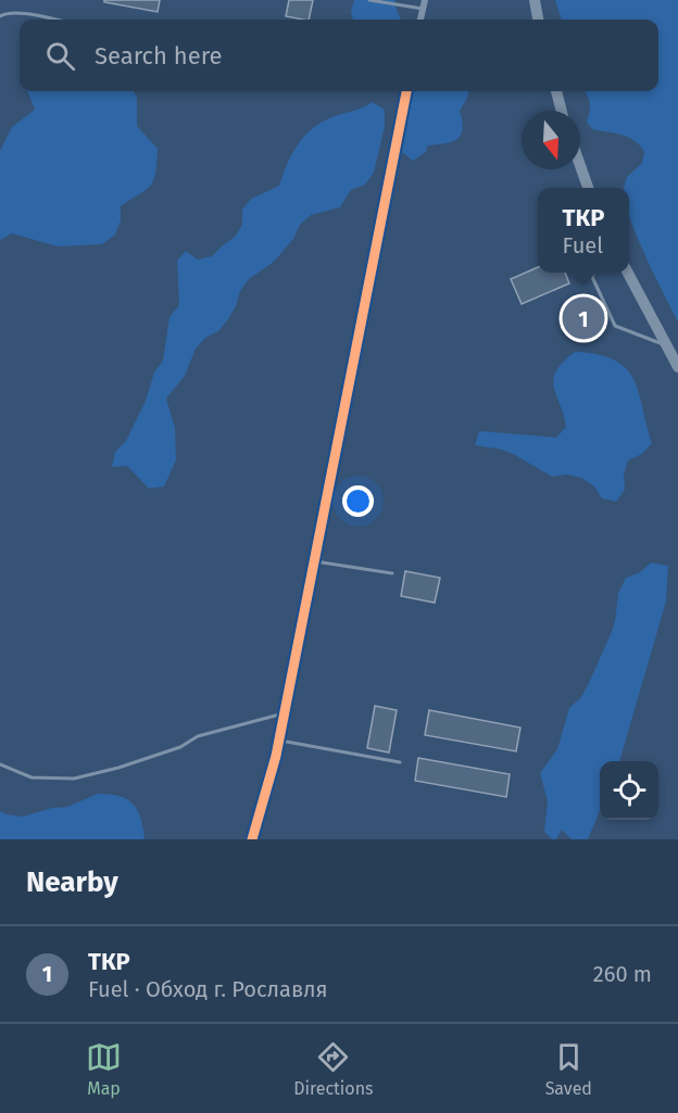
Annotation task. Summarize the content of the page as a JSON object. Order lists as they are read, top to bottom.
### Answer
{
  "north": "bottom",
  "page": {
    "search": "Search here",
    "popup": ["ТКР", "Fuel"],
    "pins": "1",
    "heading": "Nearby",
    "list": [
      {
        "mark": "1",
        "name": "ТКР",
        "note": "Fuel · Обход г. Рославля",
        "value": "260 m"
      }
    ],
    "nav": ["Map", "Directions", "Saved"]
  }
}
